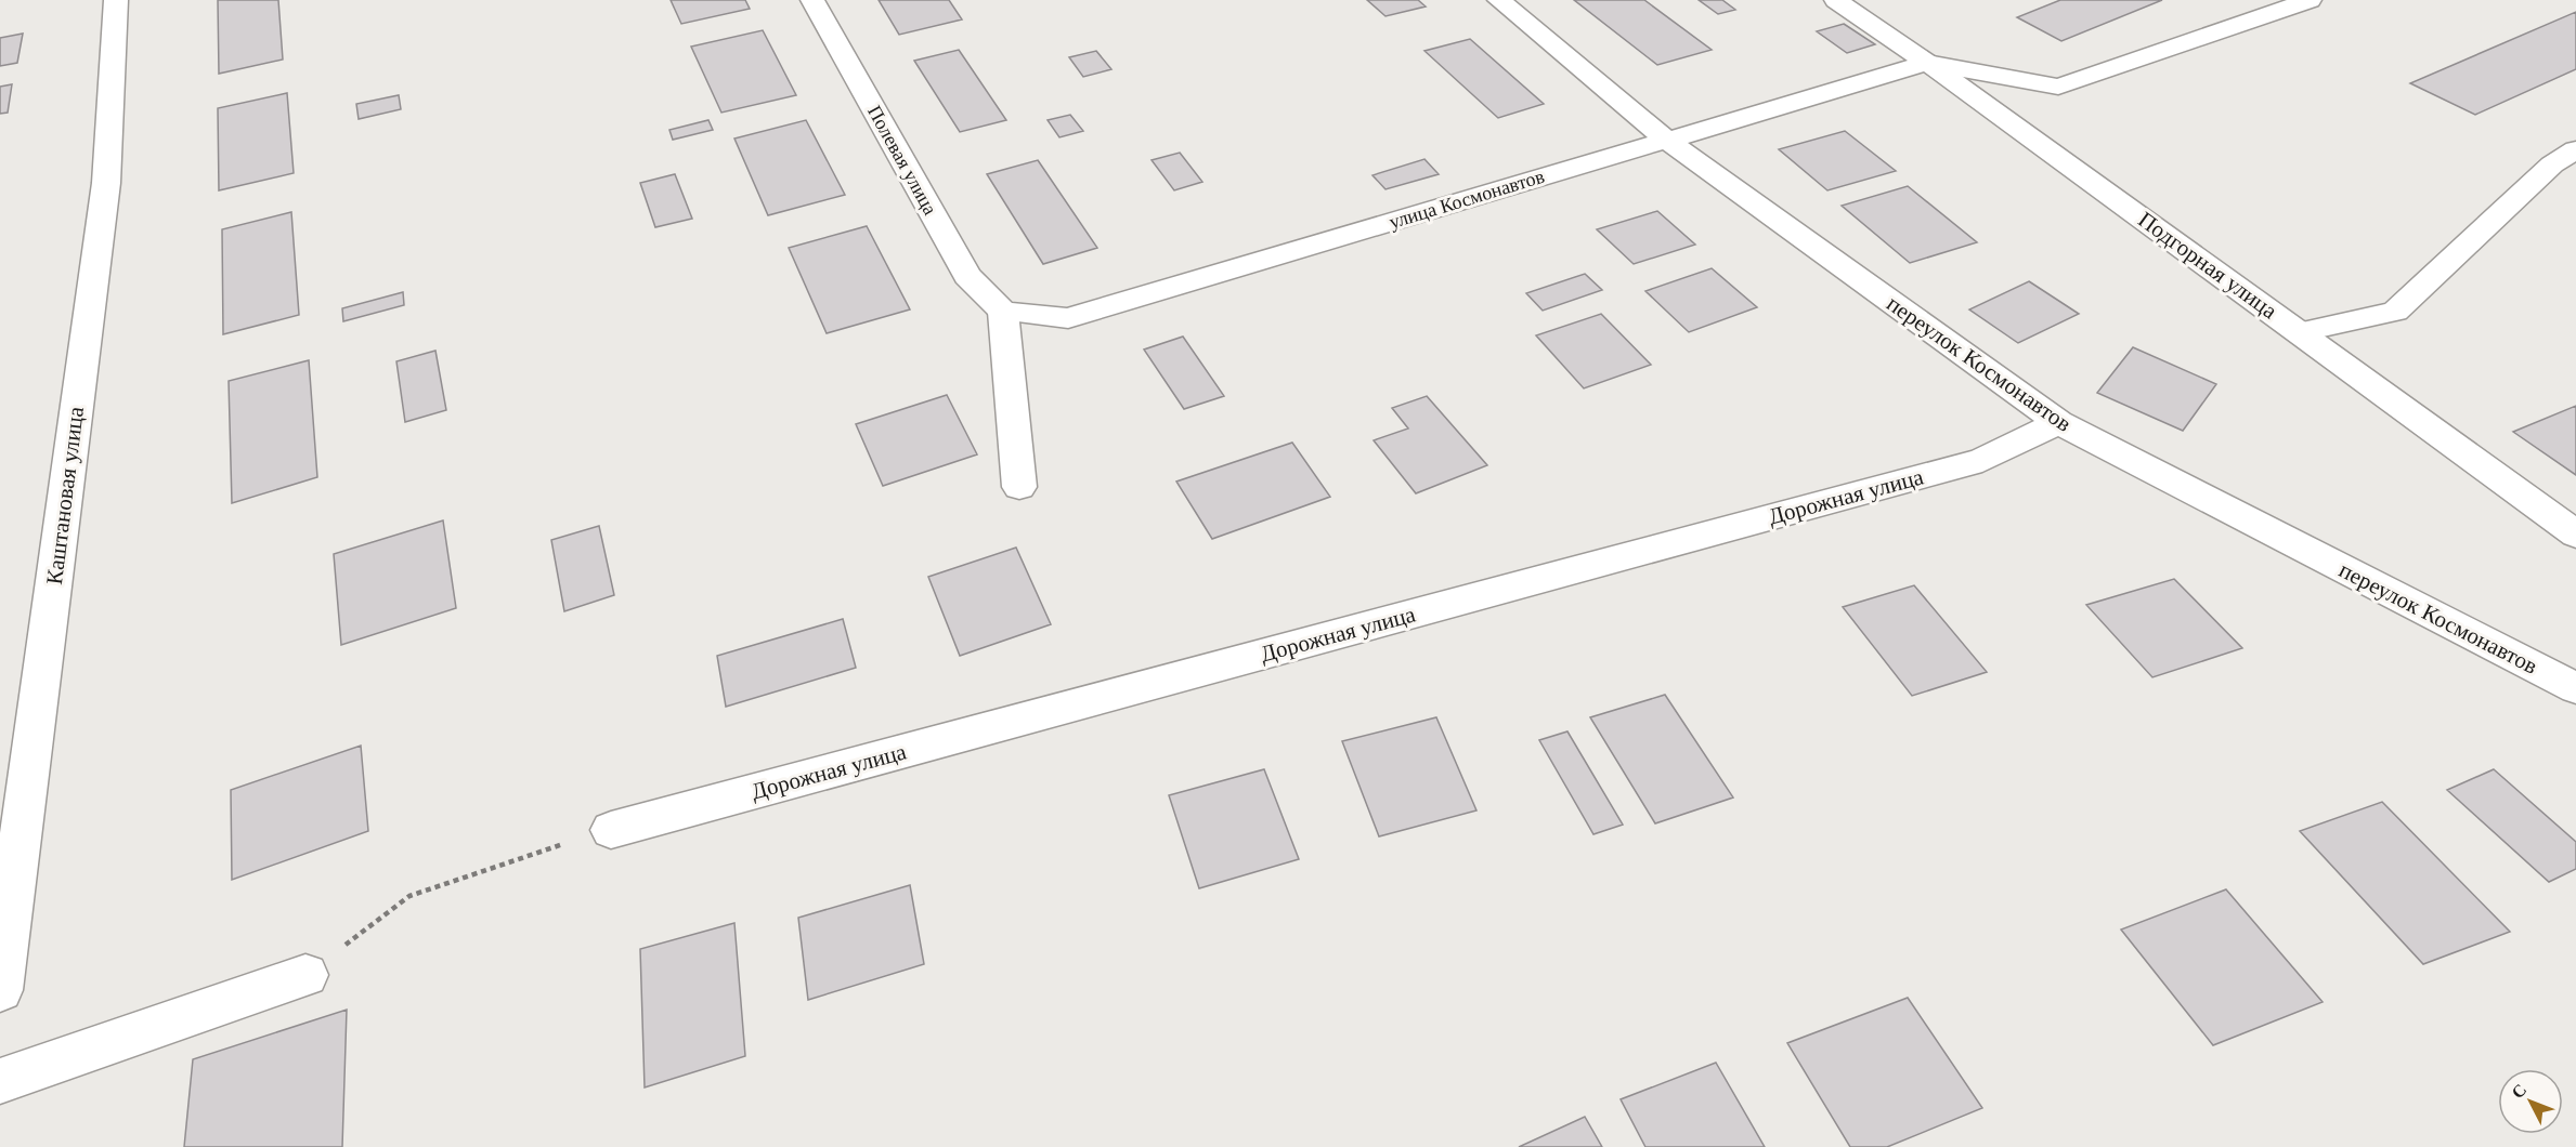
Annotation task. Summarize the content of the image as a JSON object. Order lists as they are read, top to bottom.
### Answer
{
  "streets": {
    "street": [
      "Полевая улица",
      "улица Космонавтов",
      "Подгорная улица",
      "переулок Космонавтов",
      "Каштановая улица",
      "Дорожная улица"
    ]
  },
  "crossings": [
    ["Полевая улица", "улица Космонавтов"],
    ["улица Космонавтов", "Подгорная улица"],
    ["улица Космонавтов", "переулок Космонавтов"],
    ["переулок Космонавтов", "Дорожная улица"]
  ],
  "north": "top left"
}
